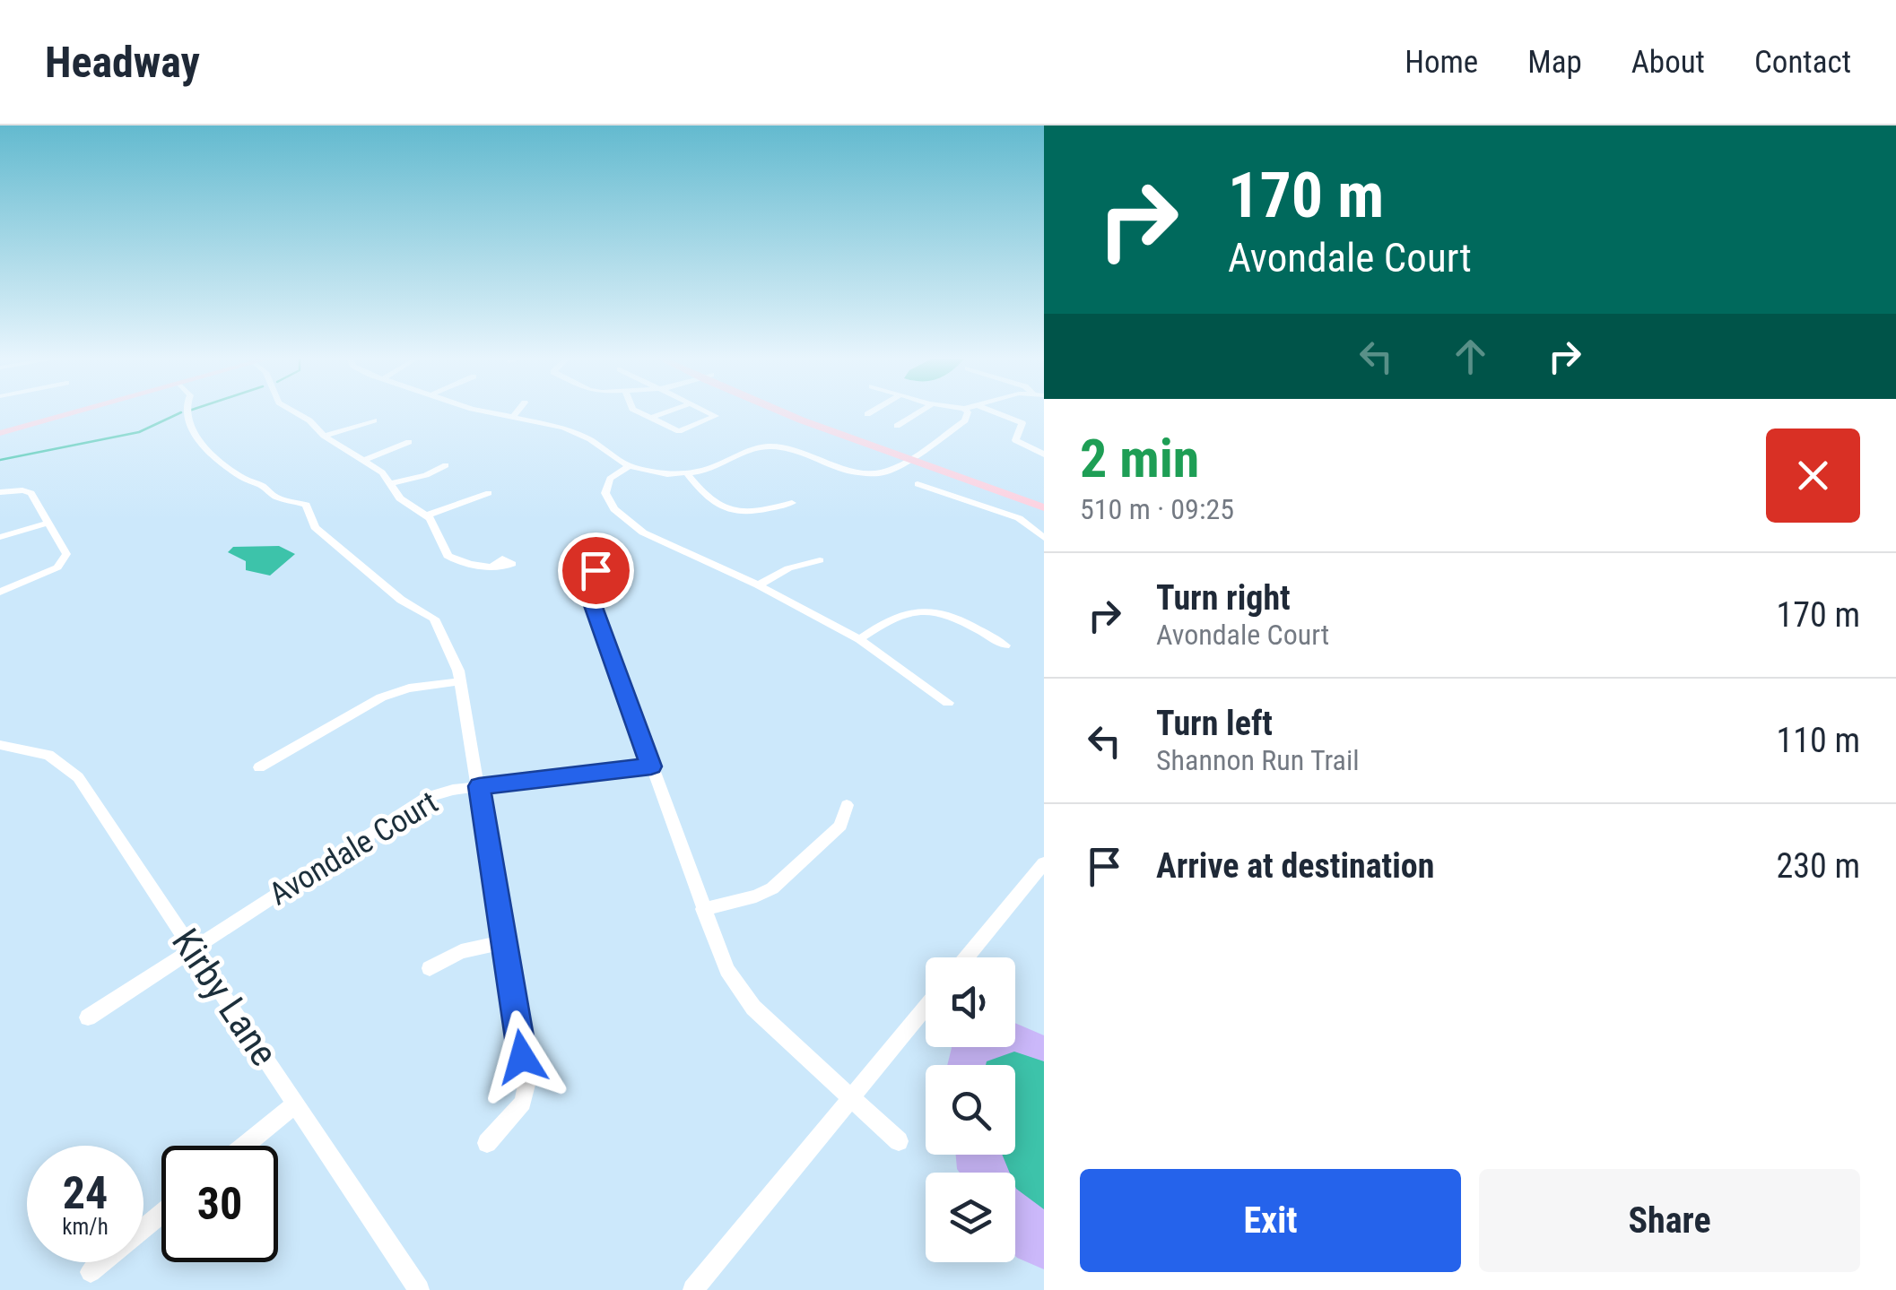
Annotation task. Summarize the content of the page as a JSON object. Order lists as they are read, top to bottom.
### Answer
{
  "streets": {
    "street": ["Avondale Court", "Kirby Lane"]
  },
  "crossings": [
    ["Avondale Court", "Kirby Lane"]
  ],
  "page": {
    "header": "Headway",
    "nav": [
      "Home",
      "Map",
      "About",
      "Contact"
    ],
    "turn": ["170 m", "Avondale Court"],
    "heading": ["2 min", "510 m · 09:25"],
    "list": [
      {
        "name": "Turn right",
        "note": "Avondale Court",
        "value": "170 m"
      },
      {
        "name": "Turn left",
        "note": "Shannon Run Trail",
        "value": "110 m"
      },
      {
        "name": "Arrive at destination",
        "value": "230 m"
      }
    ],
    "speed": "24 km/h",
    "limit": "30",
    "buttons": ["Exit", "Share"]
  }
}
